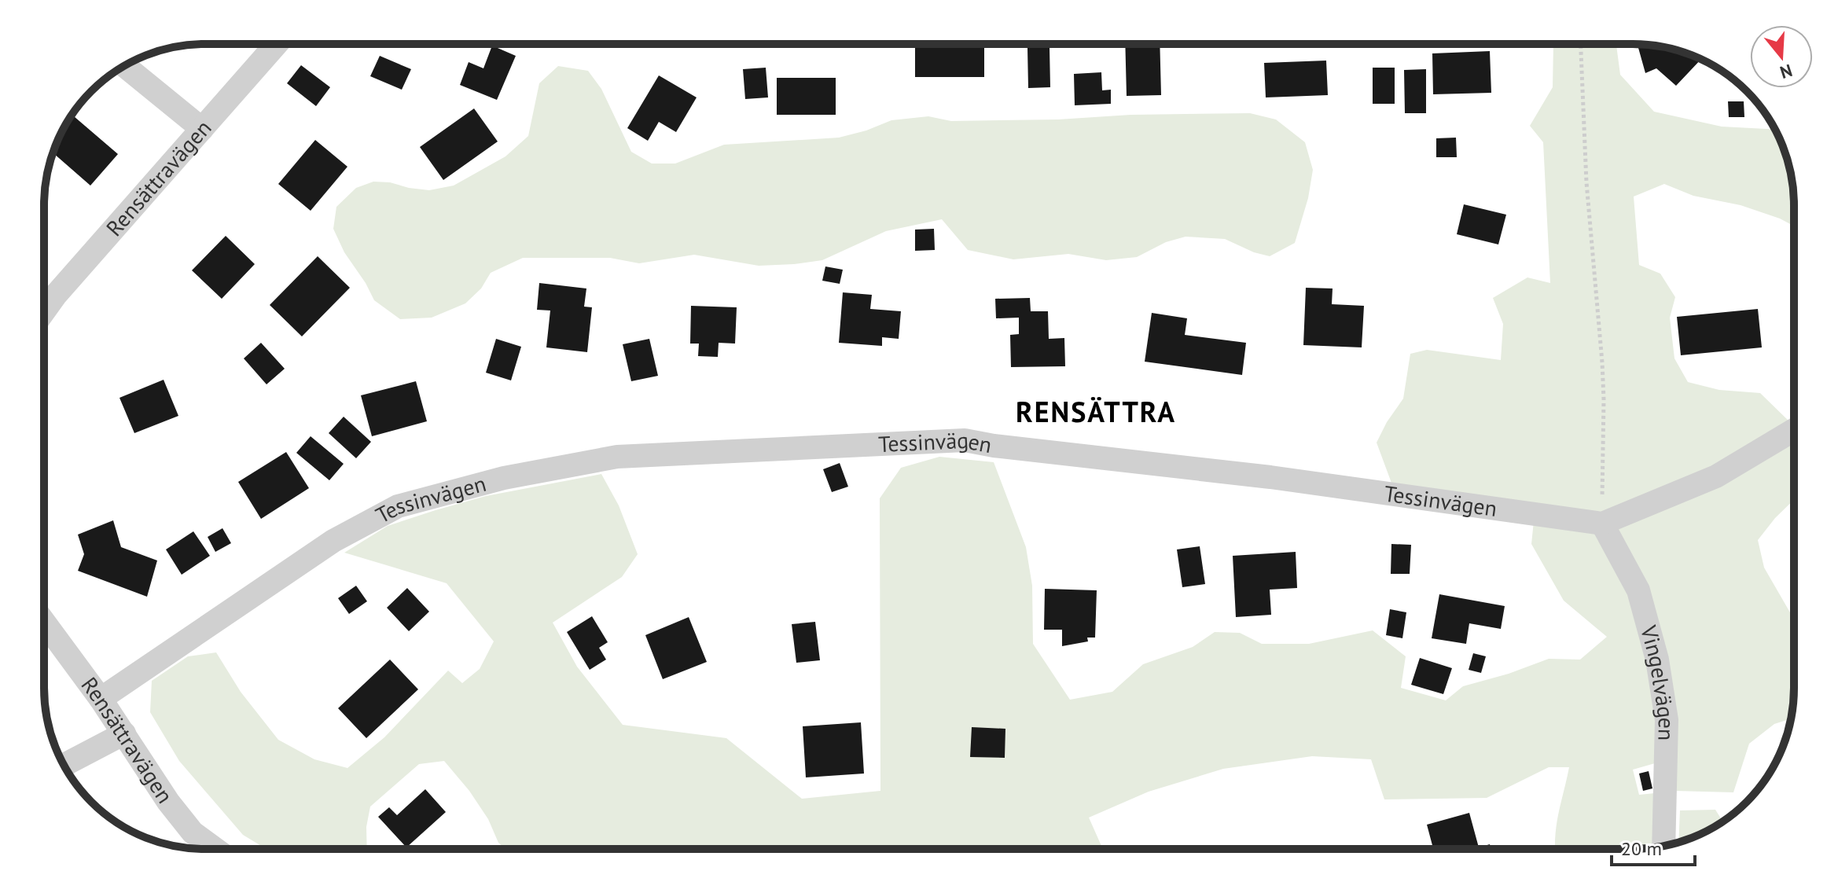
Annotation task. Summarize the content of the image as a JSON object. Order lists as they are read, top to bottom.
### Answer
{
  "streets": {
    "street": ["Rensättravägen", "Tessinvägen", "Vingelvägen"]
  },
  "crossings": [
    ["Rensättravägen", "Tessinvägen"],
    ["Tessinvägen", "Vingelvägen"]
  ],
  "districts": ["RENSÄTTRA"],
  "scale_bar": "20 m",
  "north": "bottom"
}
